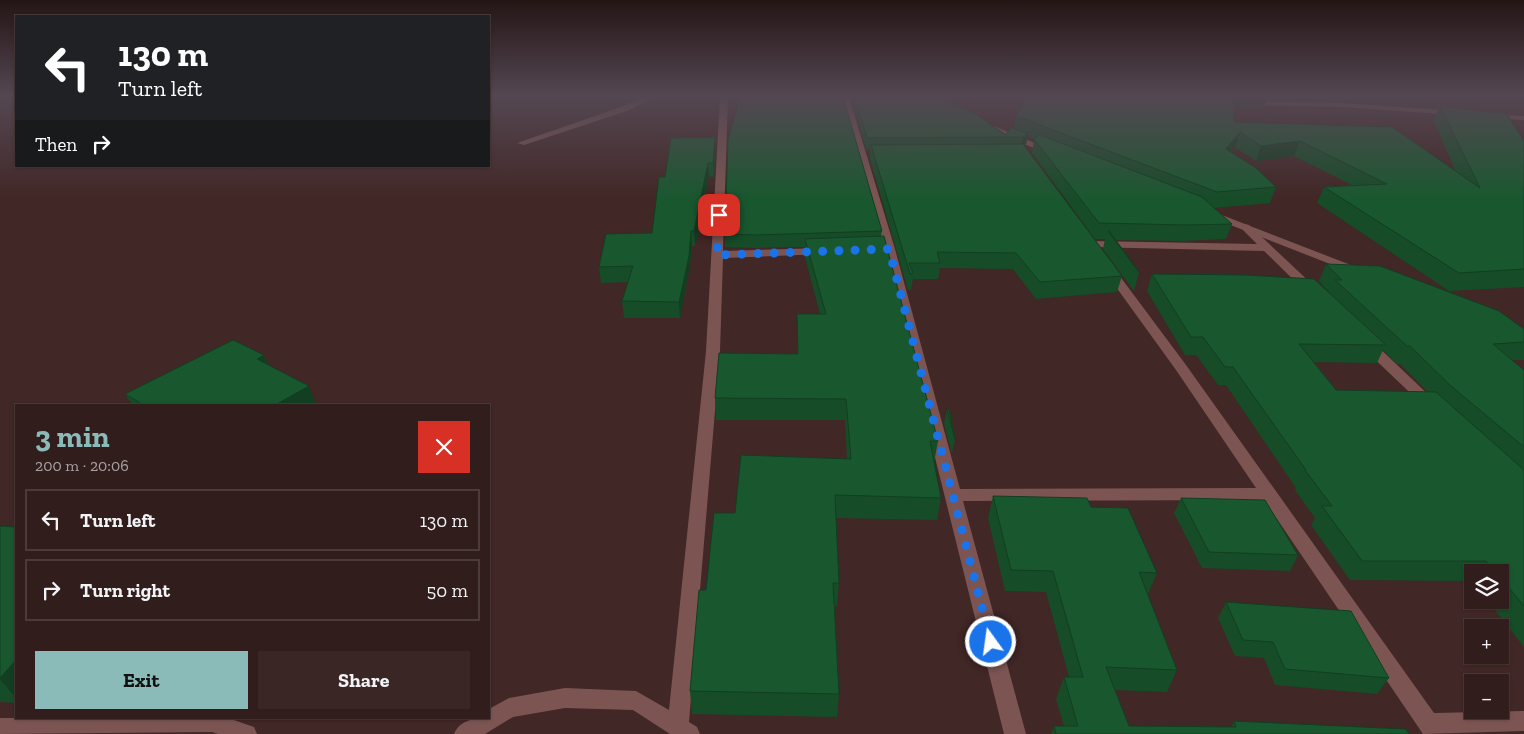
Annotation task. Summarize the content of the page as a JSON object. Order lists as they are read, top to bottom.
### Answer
{
  "page": {
    "turn": ["130 m", "Turn left"],
    "then": "Then",
    "heading": ["3 min", "200 m · 20:06"],
    "list": [
      {
        "name": "Turn left",
        "value": "130 m"
      },
      {
        "name": "Turn right",
        "value": "50 m"
      }
    ],
    "map_buttons": ["+", "−"],
    "buttons": ["Exit", "Share"]
  }
}
